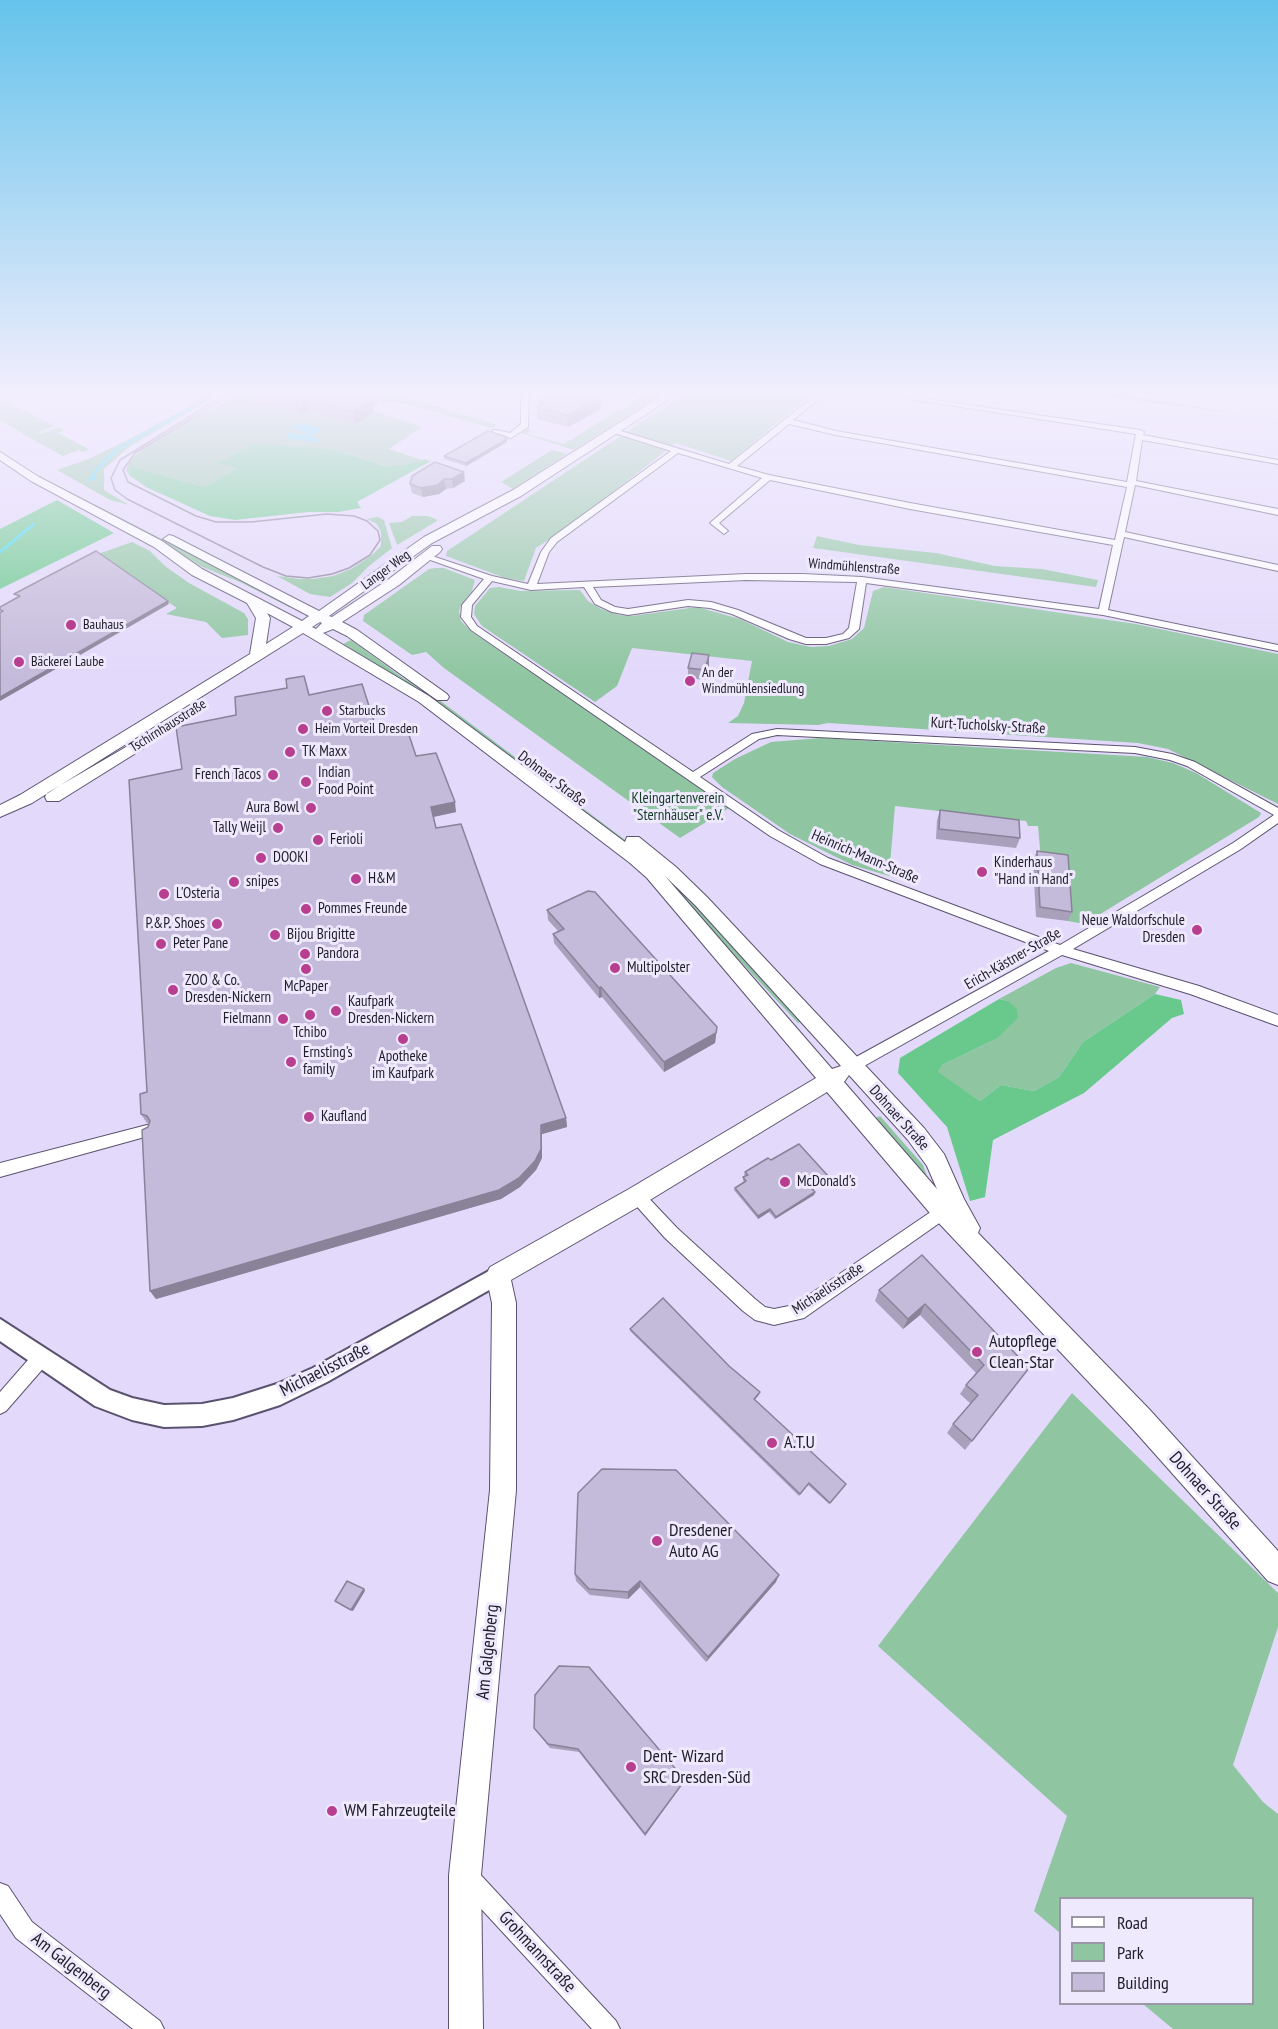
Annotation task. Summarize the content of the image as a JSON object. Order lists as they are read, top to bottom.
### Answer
{
  "streets": {
    "main road": [
      "Langer Weg",
      "Tschirnhausstraße",
      "Dohnaer Straße",
      "Michaelisstraße",
      "Am Galgenberg"
    ],
    "street": [
      "Windmühlenstraße",
      "Kurt-Tucholsky-Straße",
      "Heinrich-Mann-Straße",
      "Erich-Kästner-Straße",
      "Grohmannstraße"
    ]
  },
  "crossings": [
    ["Windmühlenstraße", "Langer Weg"],
    ["Windmühlenstraße", "Heinrich-Mann-Straße"],
    ["Langer Weg", "Tschirnhausstraße"],
    ["Langer Weg", "Dohnaer Straße"],
    ["Tschirnhausstraße", "Dohnaer Straße"],
    ["Kurt-Tucholsky-Straße", "Heinrich-Mann-Straße"],
    ["Dohnaer Straße", "Erich-Kästner-Straße"],
    ["Dohnaer Straße", "Michaelisstraße"],
    ["Heinrich-Mann-Straße", "Erich-Kästner-Straße"],
    ["Erich-Kästner-Straße", "Michaelisstraße"],
    ["Michaelisstraße", "Am Galgenberg"],
    ["Am Galgenberg", "Grohmannstraße"]
  ],
  "parks": ["Kleingartenverein \"Sternhäuser\" e.V."],
  "places": [
    "Bauhaus",
    "Bäckerei Laube",
    "An der Windmühlensiedlung",
    "Starbucks",
    "Heim Vorteil Dresden",
    "TK Maxx",
    "French Tacos",
    "Indian Food Point",
    "Aura Bowl",
    "Tally Weijl",
    "Ferioli",
    "DOOKI",
    "Kinderhaus \"Hand in Hand\"",
    "H&M",
    "snipes",
    "L'Osteria",
    "Pommes Freunde",
    "P.&P. Shoes",
    "Neue Waldorfschule Dresden",
    "Bijou Brigitte",
    "Peter Pane",
    "Pandora",
    "Multipolster",
    "McPaper",
    "ZOO & Co. Dresden-Nickern",
    "Kaufpark Dresden-Nickern",
    "Tchibo",
    "Fielmann",
    "Apotheke im Kaufpark",
    "Ernsting's family",
    "Kaufland",
    "McDonald's",
    "Autopflege Clean-Star",
    "A.T.U",
    "Dresdener Auto AG",
    "Dent- Wizard SRC Dresden-Süd",
    "WM Fahrzeugteile"
  ],
  "legend": ["Road", "Park", "Building"]
}
